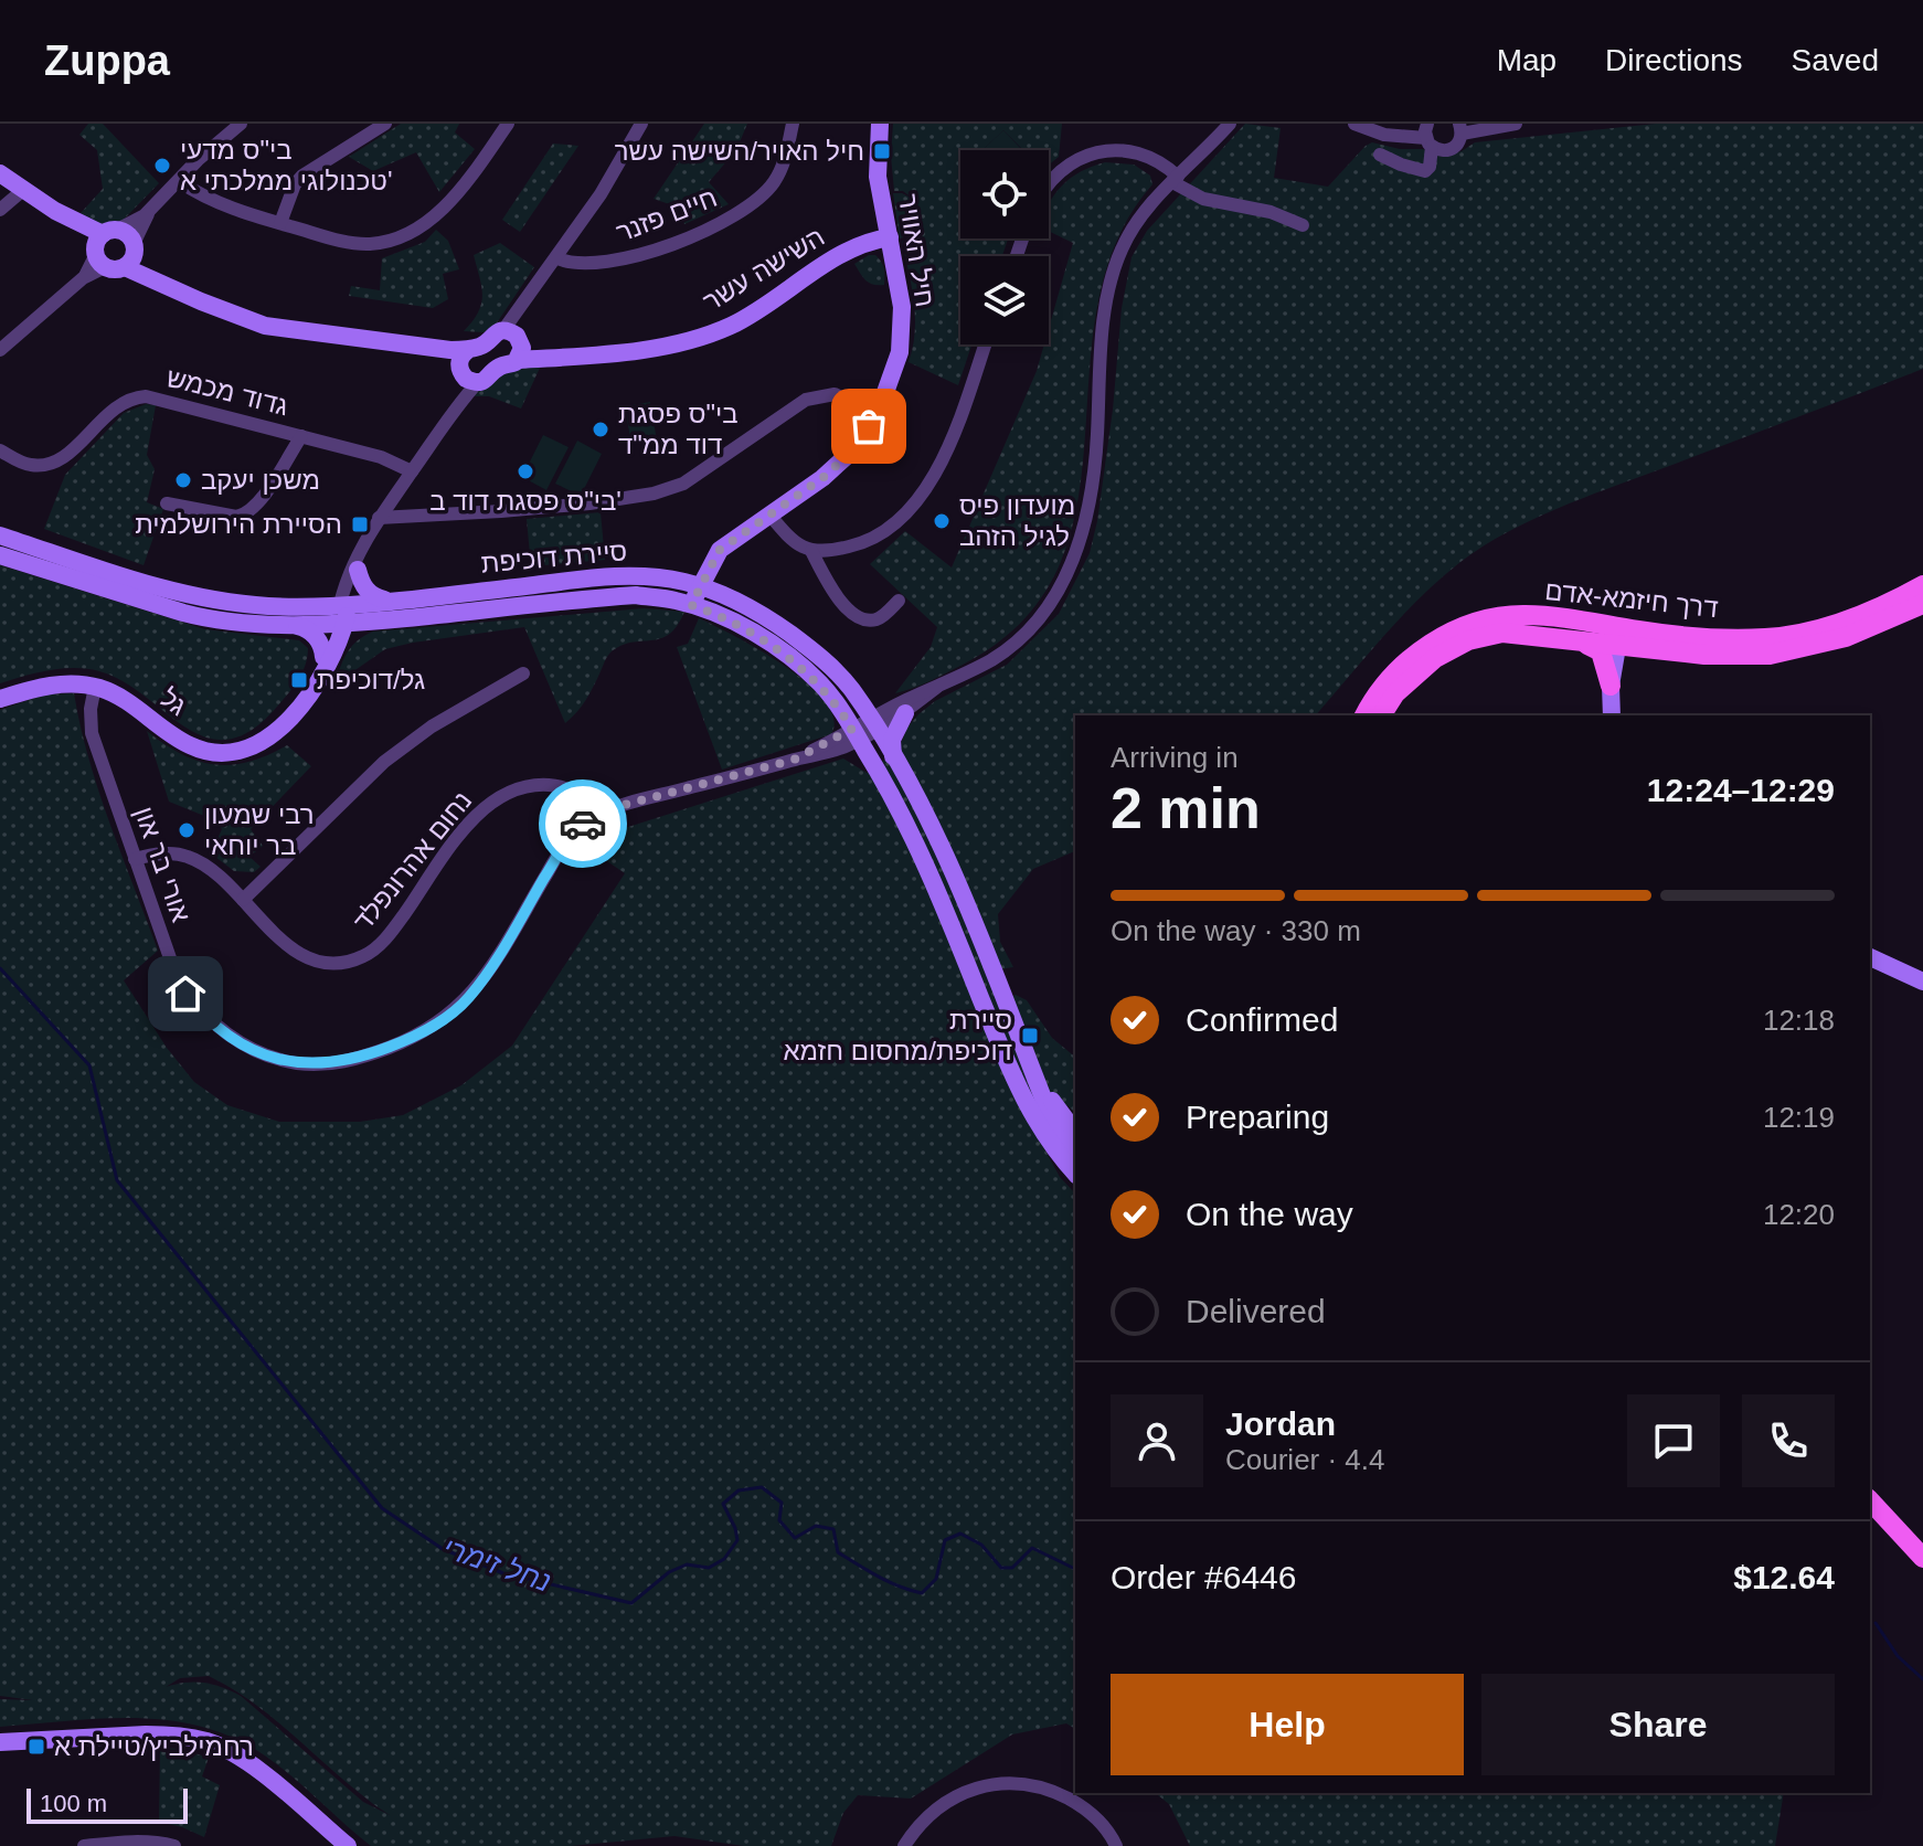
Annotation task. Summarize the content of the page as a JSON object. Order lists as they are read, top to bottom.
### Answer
{
  "streets": {
    "main road": [
      "חיל האוויר",
      "השישה עשר",
      "סיירת דוכיפת",
      "דרך חיזמא-אדם",
      "גל"
    ],
    "street": [
      "חיים פזנר",
      "גדוד מכמש",
      "נחום אהרונפלד",
      "אורי בר און"
    ]
  },
  "crossings": [
    ["חיל האוויר", "השישה עשר"],
    ["חיל האוויר", "סיירת דוכיפת"],
    ["סיירת דוכיפת", "גל"],
    ["סיירת דוכיפת", "אורי בר און"],
    ["גל", "אורי בר און"],
    ["נחום אהרונפלד", "אורי בר און"]
  ],
  "water": ["נחל זימרי"],
  "places": {
    "transit": [
      "חיל האויר/השישה עשר",
      "הסיירת הירושלמית",
      "גל/דוכיפת",
      "סיירת דוכיפת/מחסום חזמא",
      "רחמילביץ/טיילת א"
    ],
    "other": [
      "בי\"ס מדעי טכנולוגי ממלכתי א'",
      "בי\"ס פסגת דוד ממ\"ד",
      "בי\"ס פסגת דוד ב'",
      "משכן יעקב",
      "מועדון פיס לגיל הזהב",
      "רבי שמעון בר יוחאי"
    ]
  },
  "scale_bar": "100 m",
  "page": {
    "header": "Zuppa",
    "nav": ["Map", "Directions", "Saved"],
    "heading": ["2 min", "Arriving in", "12:24–12:29"],
    "panel": [
      "Jordan",
      "Courier · 4.4",
      "Order #6446",
      "$12.64"
    ],
    "bar": "On the way · 330 m",
    "list": [
      ["Confirmed", "12:18"],
      ["Preparing", "12:19"],
      ["On the way", "12:20"],
      "Delivered"
    ],
    "buttons": ["Help", "Share"],
    "scale": "100 m"
  }
}
